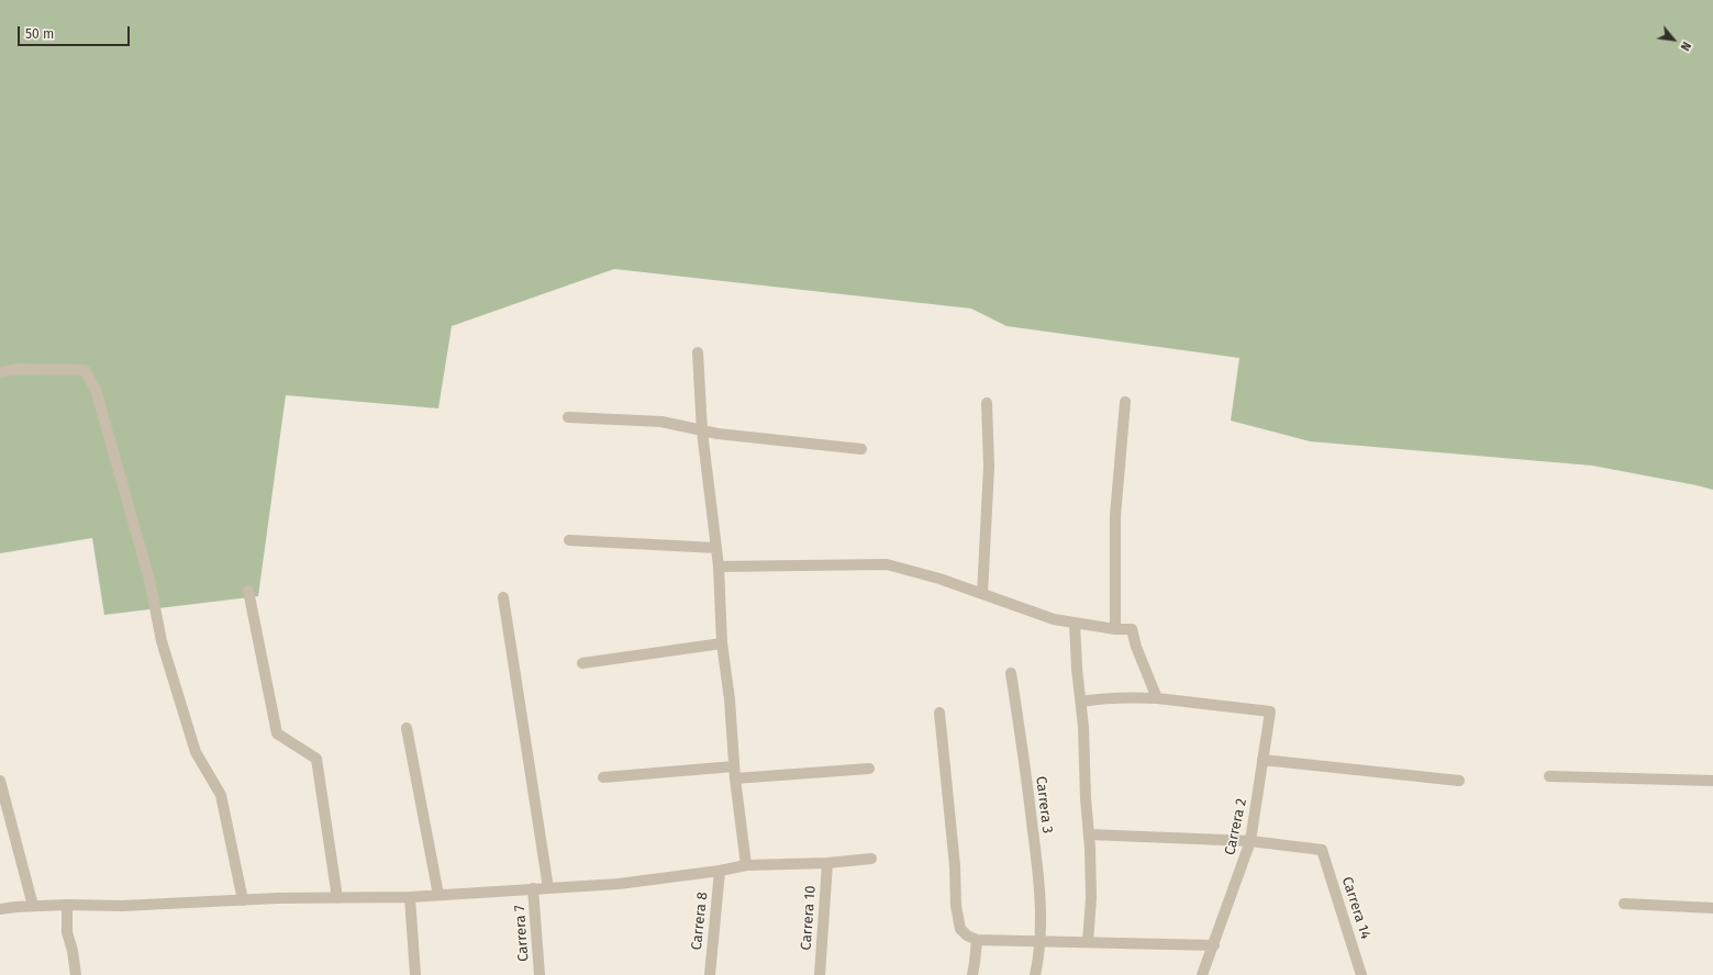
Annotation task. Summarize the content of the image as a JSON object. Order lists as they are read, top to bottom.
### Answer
{
  "streets": {
    "street": [
      "Carrera 3",
      "Carrera 2",
      "Carrera 14",
      "Carrera 10",
      "Carrera 8",
      "Carrera 7"
    ]
  },
  "crossings": [
    ["Carrera 2", "Carrera 14"]
  ],
  "scale_bar": "50 m",
  "north": "bottom right"
}
